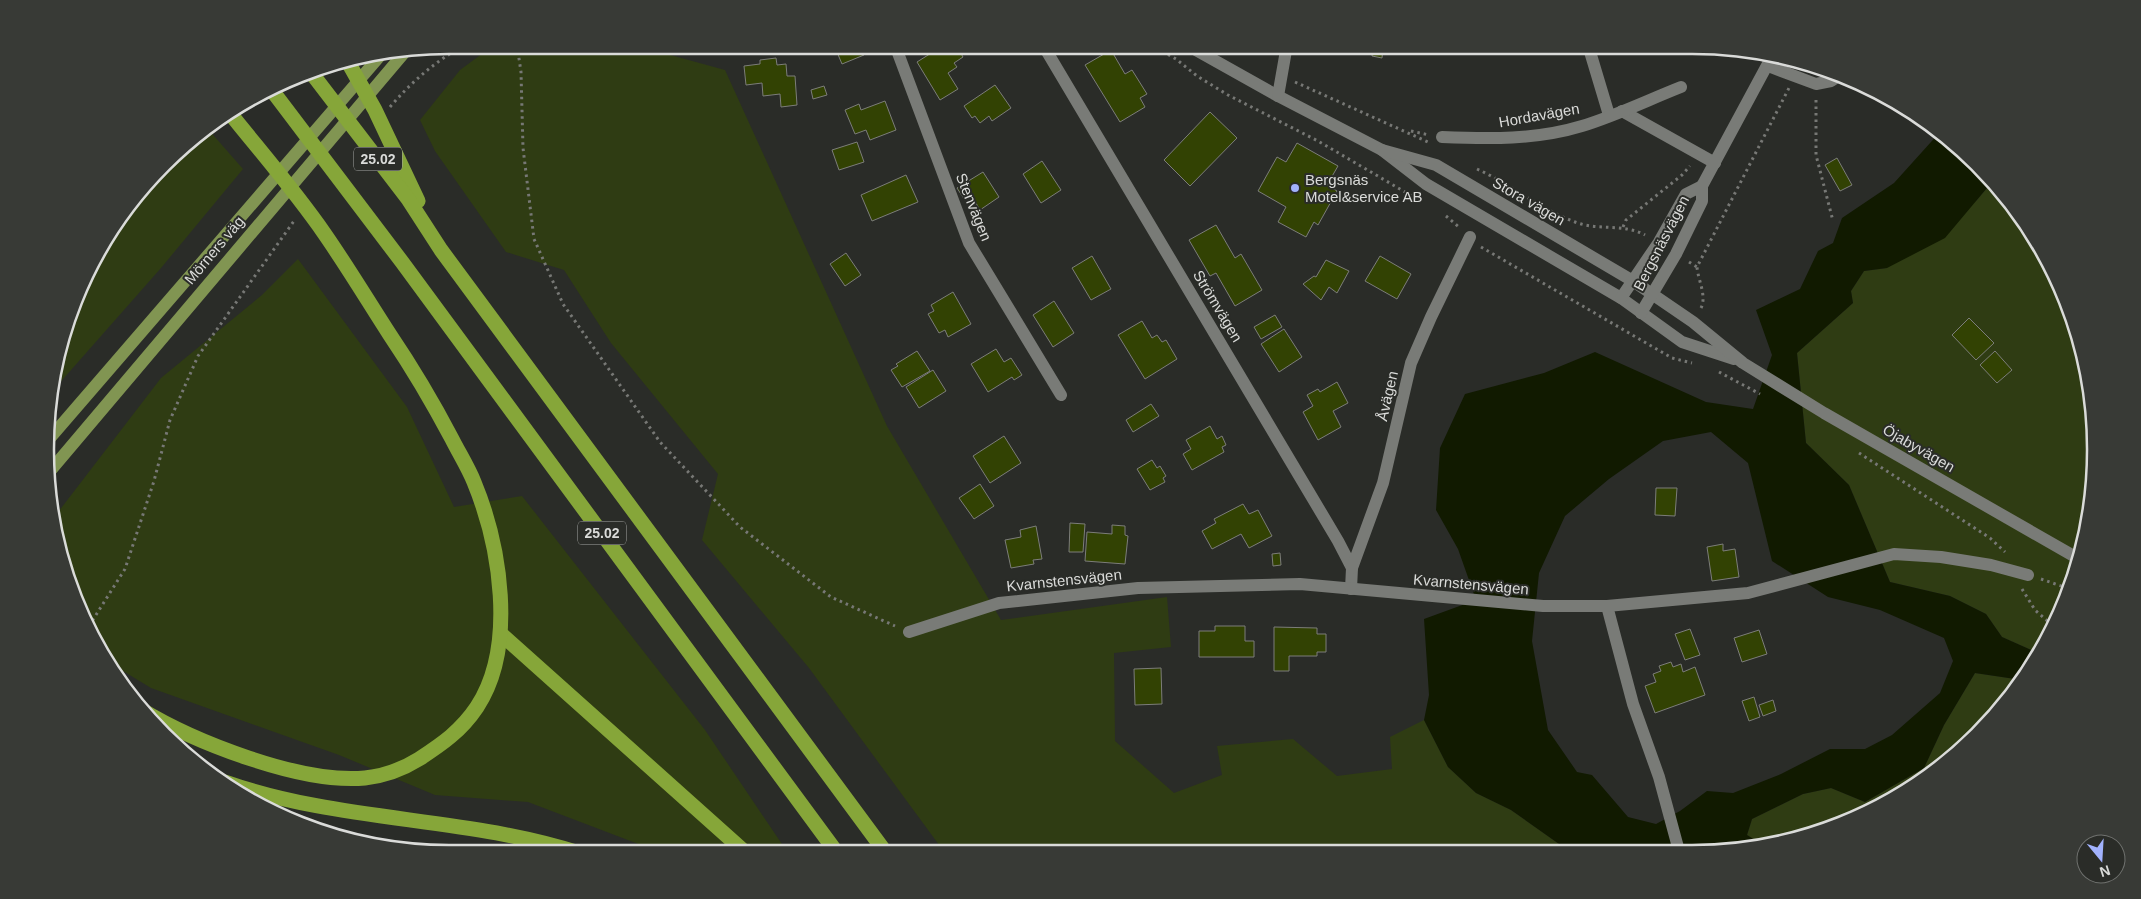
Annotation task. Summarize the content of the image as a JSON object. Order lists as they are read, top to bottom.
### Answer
{
  "streets": {
    "highway": ["25.02"],
    "main road": ["Mörners väg"],
    "street": [
      "Hordavägen",
      "Stora vägen",
      "Stenvägen",
      "Bergsnäsvägen",
      "Strömvägen",
      "Åvägen",
      "Öjabyvägen",
      "Kvarnstensvägen"
    ]
  },
  "crossings": [
    ["Stora vägen", "Bergsnäsvägen"],
    ["Stora vägen", "Öjabyvägen"],
    ["Bergsnäsvägen", "Öjabyvägen"],
    ["Strömvägen", "Åvägen"]
  ],
  "places": ["Bergsnäs Motel&service AB"],
  "north": "bottom"
}
